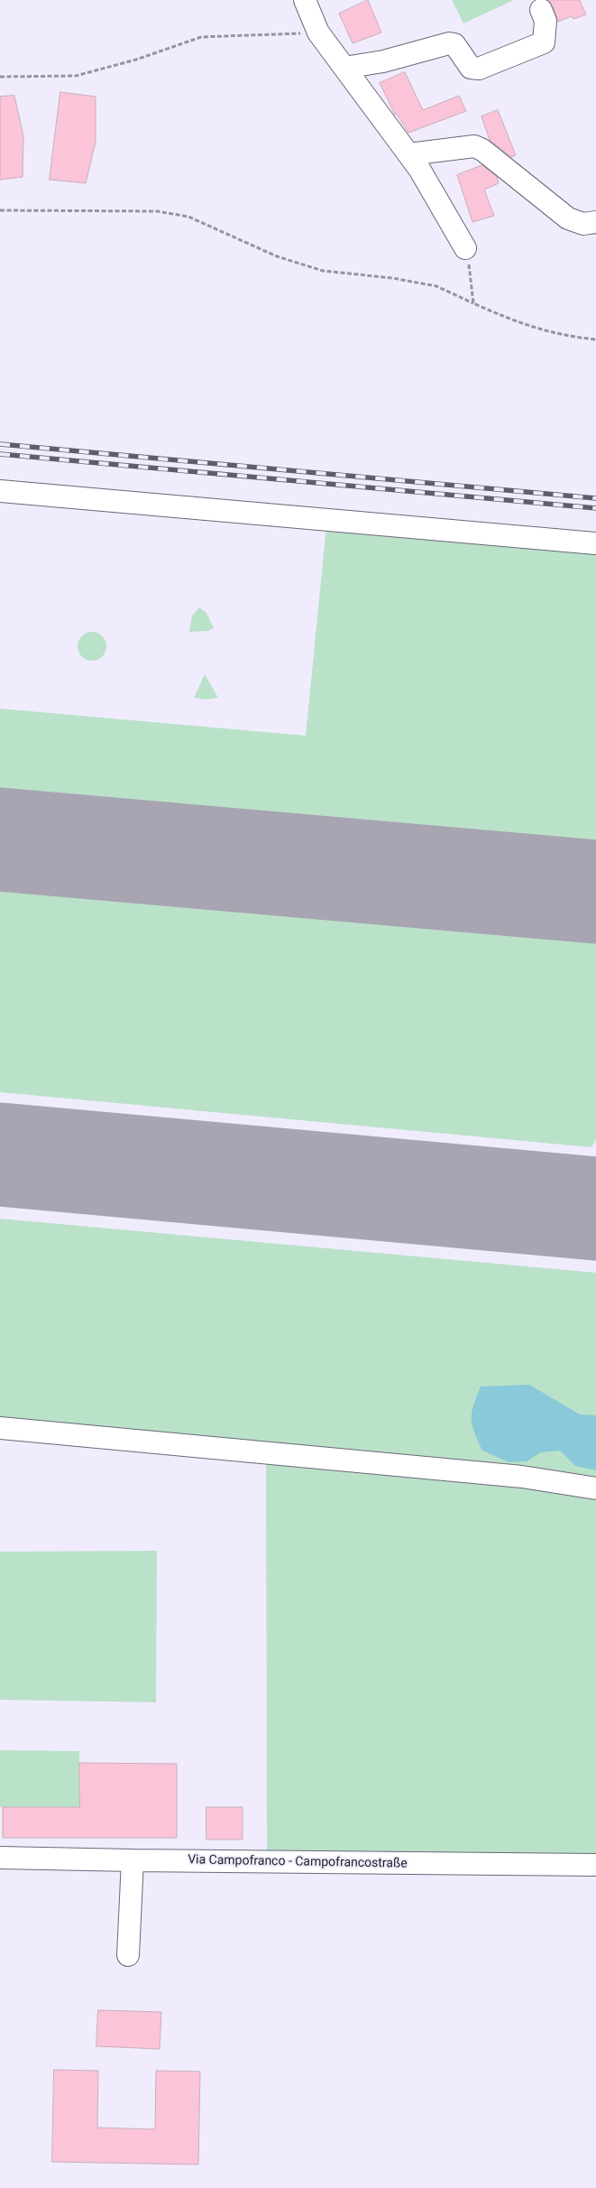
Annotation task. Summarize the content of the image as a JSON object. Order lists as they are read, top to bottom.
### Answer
{
  "streets": {
    "street": ["Via Campofranco - Campofrancostraße"]
  }
}
